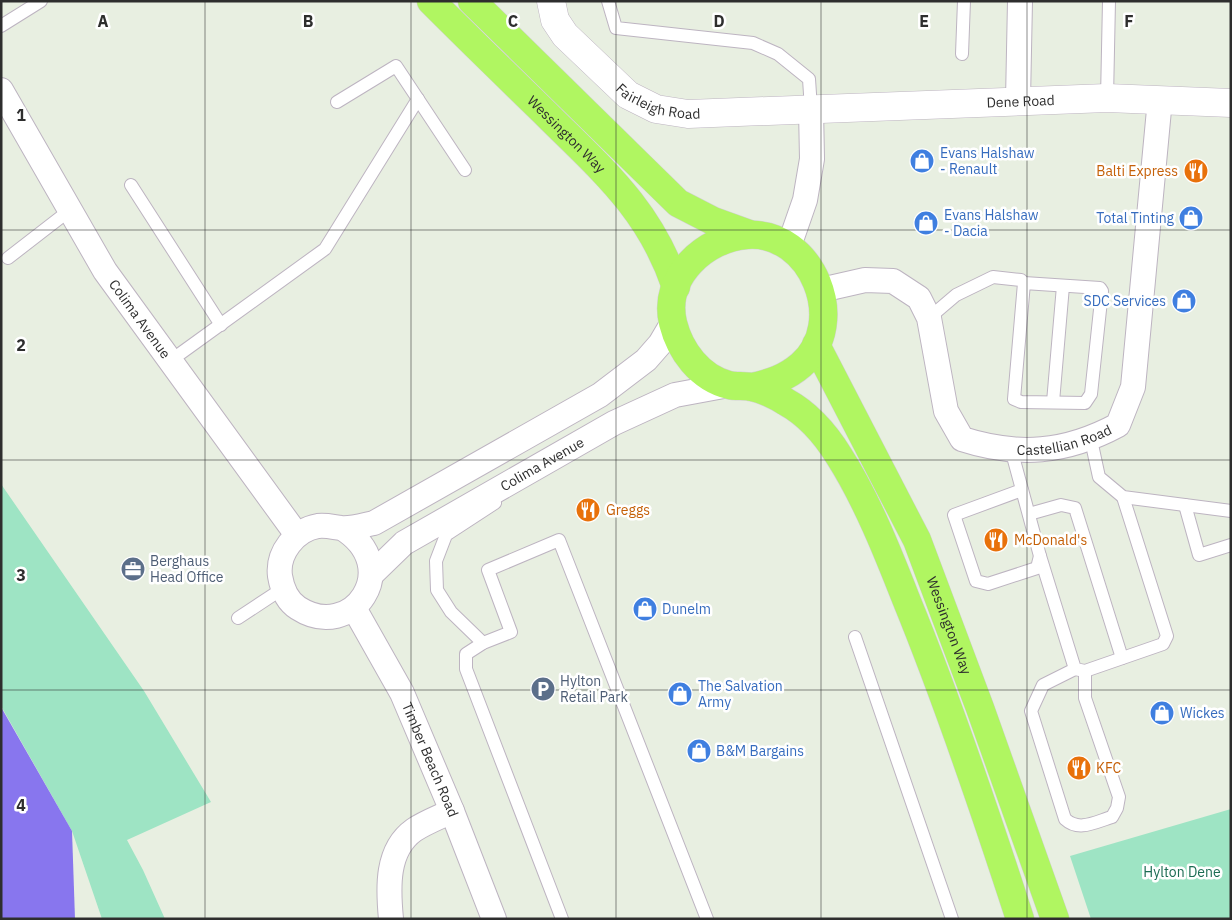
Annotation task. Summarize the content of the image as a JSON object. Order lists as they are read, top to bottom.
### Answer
{
  "streets": {
    "highway": ["Wessington Way"],
    "street": [
      "Fairleigh Road",
      "Dene Road",
      "Colima Avenue",
      "Castellian Road",
      "Timber Beach Road"
    ]
  },
  "crossings": [
    ["Fairleigh Road", "Dene Road"],
    ["Dene Road", "Castellian Road"],
    ["Wessington Way", "Colima Avenue"],
    ["Wessington Way", "Castellian Road"],
    ["Colima Avenue", "Castellian Road"],
    ["Colima Avenue", "Timber Beach Road"]
  ],
  "parks": ["Hylton Dene"],
  "places": {
    "shop": [
      "Evans Halshaw - Renault",
      "Total Tinting",
      "Evans Halshaw - Dacia",
      "SDC Services",
      "Dunelm",
      "The Salvation Army",
      "Wickes",
      "B&M Bargains"
    ],
    "restaurant": [
      "Balti Express",
      "Greggs",
      "McDonald's",
      "KFC"
    ],
    "office": ["Berghaus Head Office"],
    "parking": ["Hylton Retail Park"]
  },
  "grid": {
    "columns": [
      "A",
      "B",
      "C",
      "D",
      "E",
      "F"
    ],
    "rows": [
      "1",
      "2",
      "3",
      "4"
    ]
  }
}
